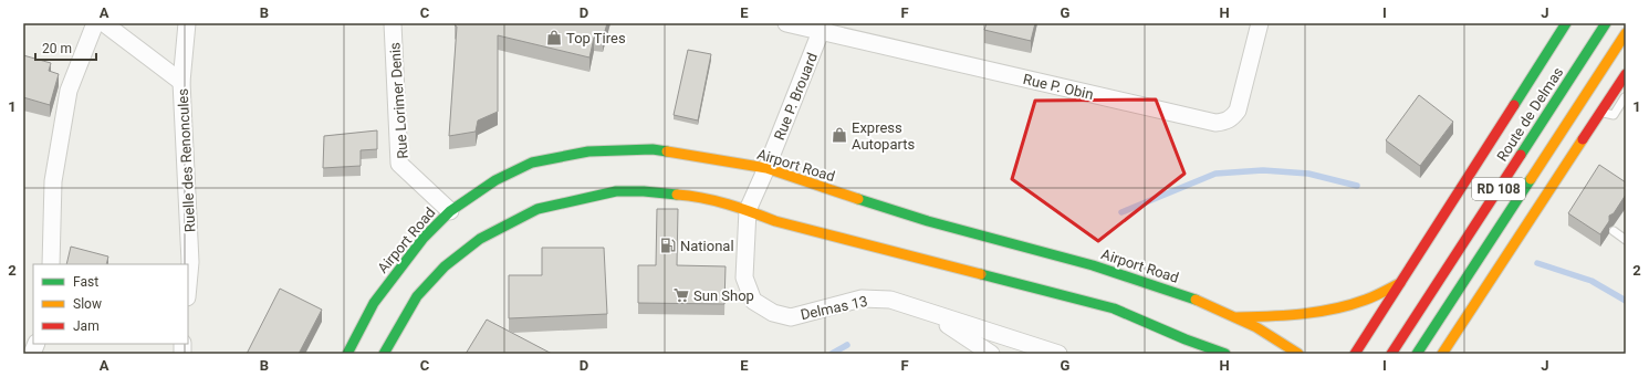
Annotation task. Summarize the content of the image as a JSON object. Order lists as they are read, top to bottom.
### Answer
{
  "streets": {
    "main road": ["Route de Delmas", "Airport Road", "RD 108"],
    "street": [
      "Rue P. Obin",
      "Rue P. Brouard",
      "Rue Lorimer Denis",
      "Ruelle des Renoncules",
      "Delmas 13"
    ]
  },
  "crossings": [
    ["Rue P. Obin", "Rue P. Brouard"],
    ["Rue P. Brouard", "Airport Road"],
    ["Rue P. Brouard", "Delmas 13"],
    ["Rue Lorimer Denis", "Airport Road"]
  ],
  "places": {
    "shop": ["Top Tires", "Express Autoparts"],
    "fuel station": ["National"],
    "supermarket": ["Sun Shop"]
  },
  "legend": ["Fast", "Slow", "Jam"],
  "scale_bar": "20 m",
  "grid": {
    "columns": [
      "A",
      "B",
      "C",
      "D",
      "E",
      "F",
      "G",
      "H",
      "I",
      "J"
    ],
    "rows": ["1", "2"]
  }
}
